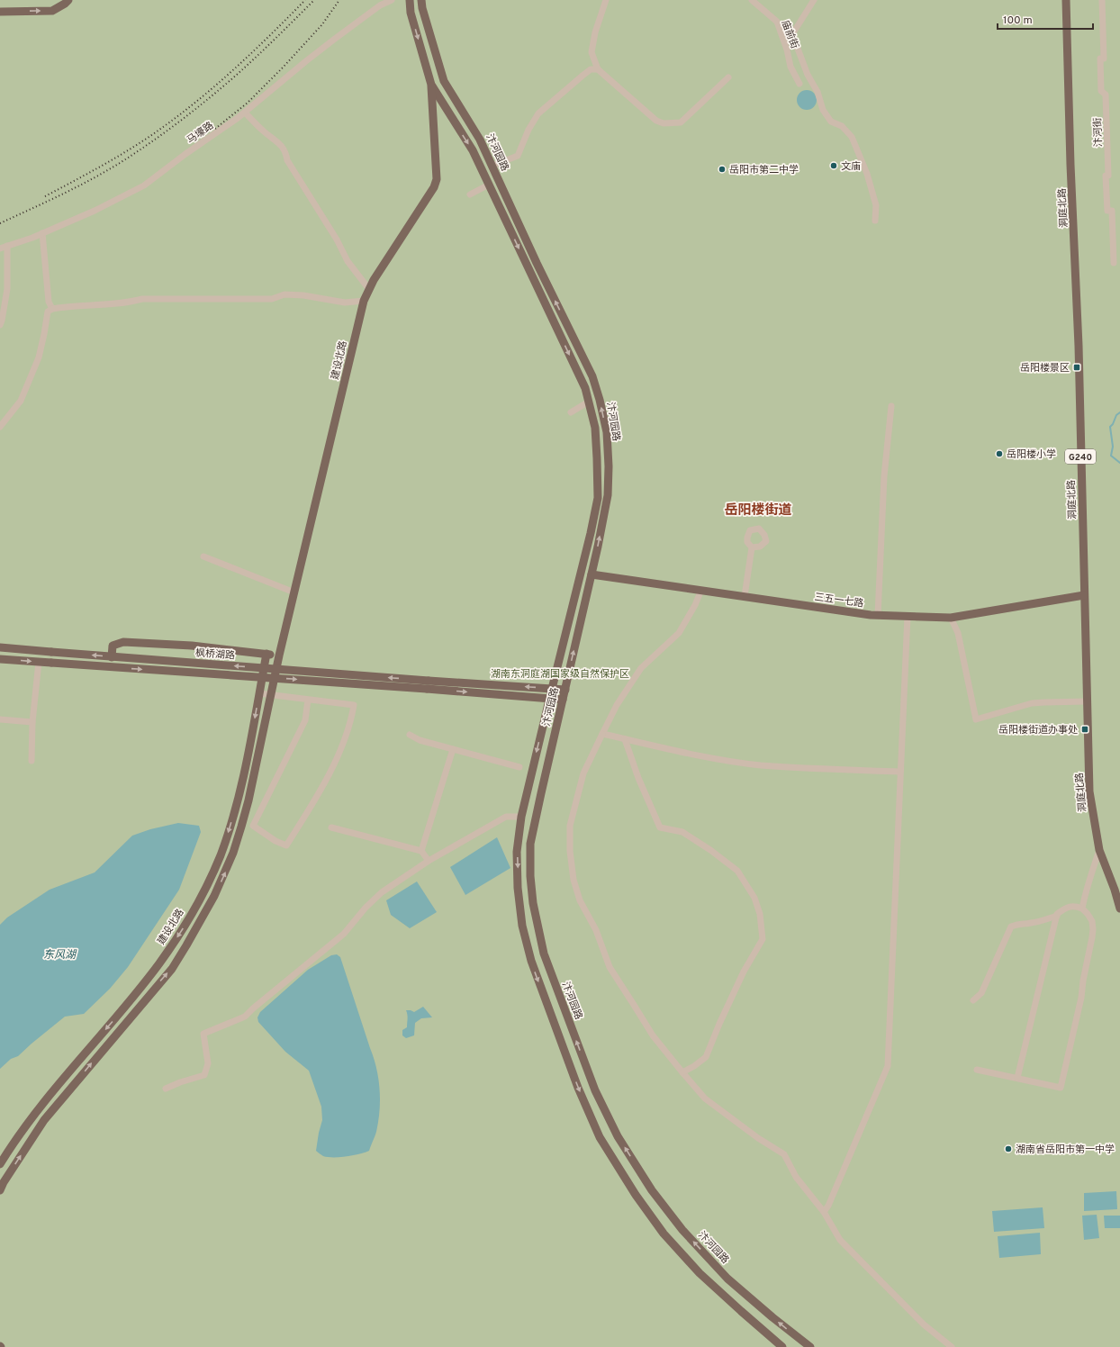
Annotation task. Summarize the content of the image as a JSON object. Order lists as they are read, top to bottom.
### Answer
{
  "streets": {
    "main road": [
      "汴河园路",
      "洞庭北路",
      "建设北路",
      "G240",
      "三五一七路",
      "枫桥湖路"
    ],
    "street": ["庙前街", "马壕路", "汴河街"]
  },
  "crossings": [
    ["汴河园路", "建设北路"],
    ["汴河园路", "三五一七路"],
    ["洞庭北路", "三五一七路"]
  ],
  "districts": ["岳阳楼街道"],
  "water": ["东风湖"],
  "parks": ["湖南东洞庭湖国家级自然保护区"],
  "places": {
    "other": [
      "文庙",
      "岳阳市第二中学",
      "岳阳楼小学",
      "湖南省岳阳市第一中学"
    ],
    "transit": ["岳阳楼景区", "岳阳楼街道办事处"]
  },
  "scale_bar": "100 m"
}
